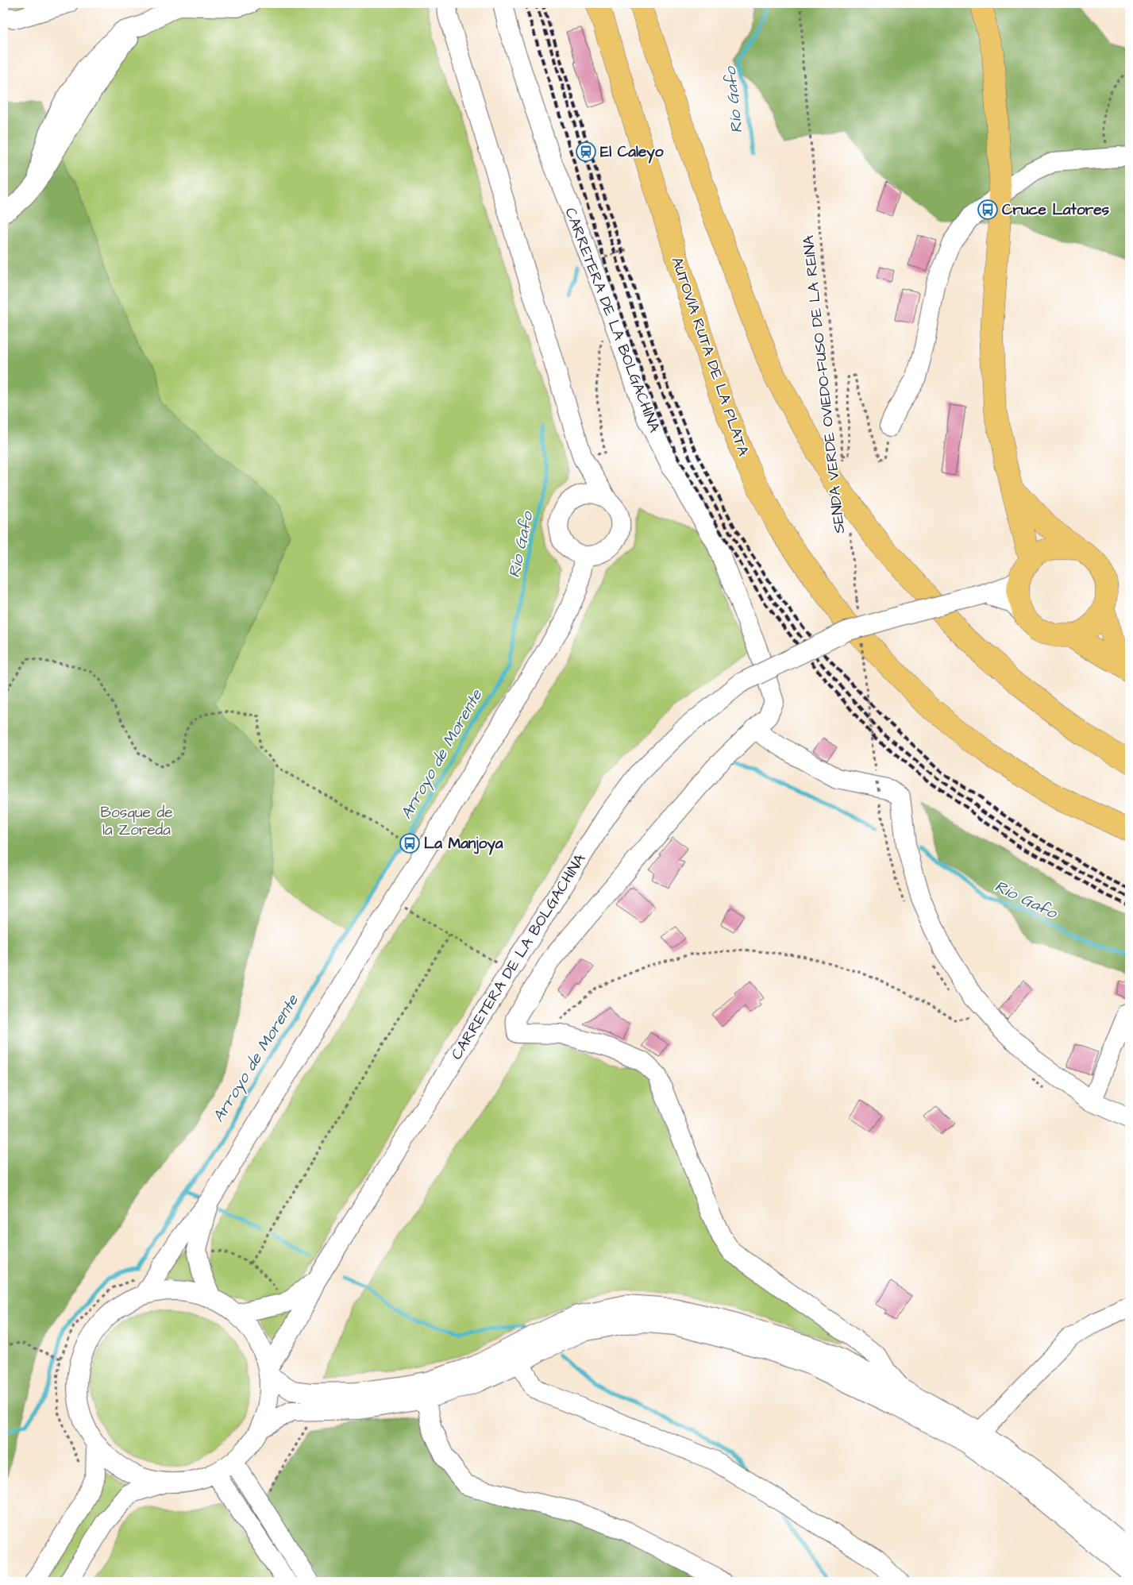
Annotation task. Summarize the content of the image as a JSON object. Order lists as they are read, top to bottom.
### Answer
{
  "streets": {
    "highway": ["AUTOVÍA RUTA DE LA PLATA"],
    "street": ["CARRETERA DE LA BOLGACHINA"],
    "path": ["SENDA VERDE OVIEDO-FUSO DE LA REINA"]
  },
  "water": ["Río Gafo", "Arroyo de Morente"],
  "parks": ["Bosque de la Zoreda"],
  "places": {
    "station": ["El Caleyo"],
    "bus stop": ["Cruce Latores", "La Manjoya"]
  }
}
